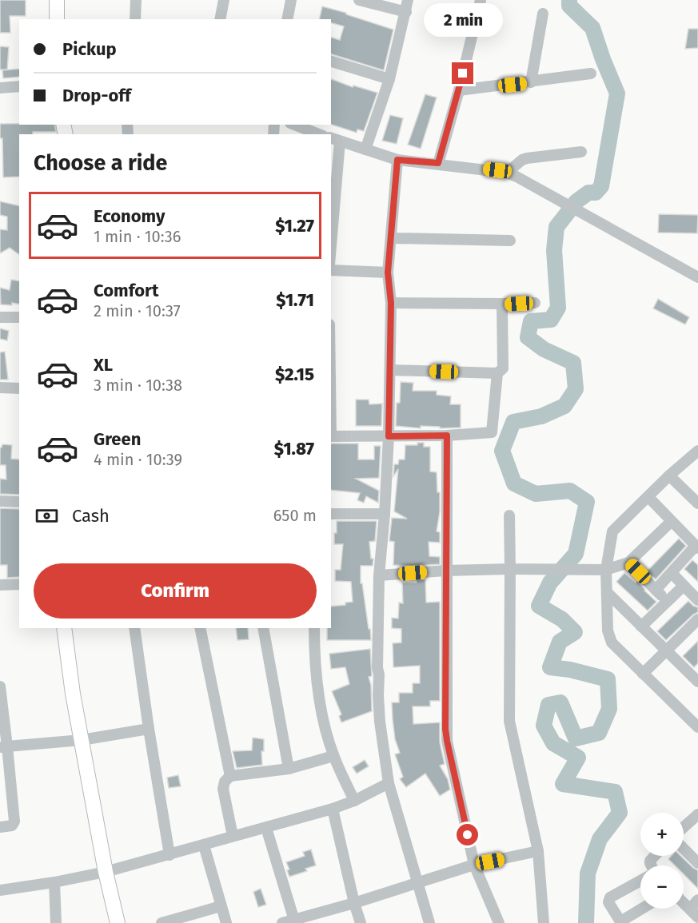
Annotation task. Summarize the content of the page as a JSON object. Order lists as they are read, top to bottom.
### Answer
{
  "page": {
    "bubble": "2 min",
    "banner": ["Pickup", "Drop-off"],
    "heading": "Choose a ride",
    "list": [
      {
        "name": "Economy",
        "note": "1 min · 10:36",
        "value": "$1.27"
      },
      {
        "name": "Comfort",
        "note": "2 min · 10:37",
        "value": "$1.71"
      },
      {
        "name": "XL",
        "note": "3 min · 10:38",
        "value": "$2.15"
      },
      {
        "name": "Green",
        "note": "4 min · 10:39",
        "value": "$1.87"
      }
    ],
    "pay": ["Cash", "650 m"],
    "buttons": "Confirm",
    "map_buttons": ["+", "−"]
  }
}
